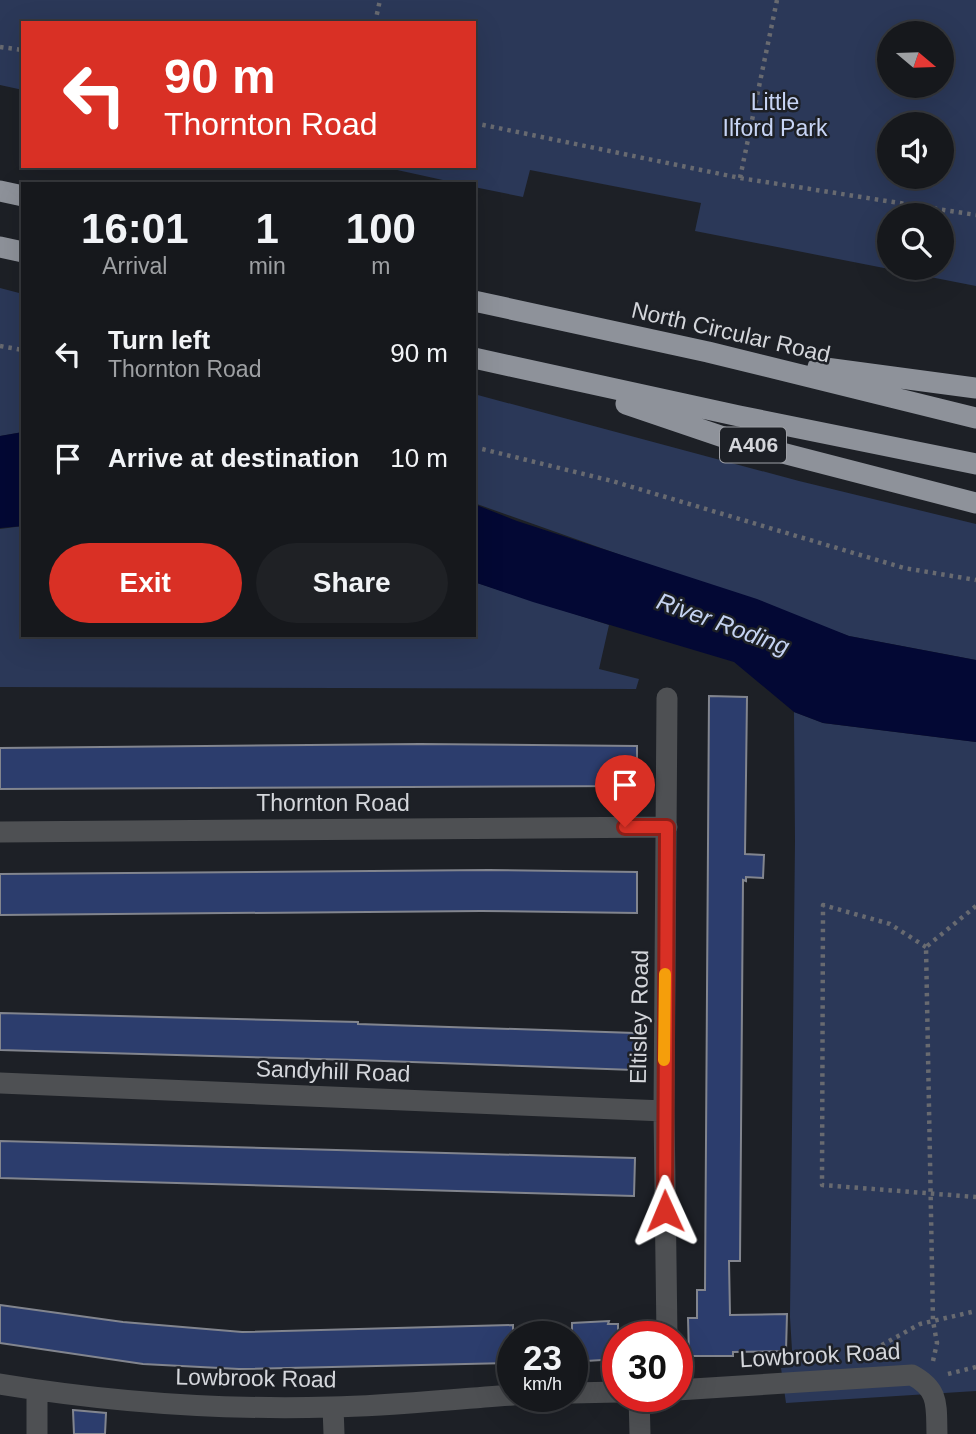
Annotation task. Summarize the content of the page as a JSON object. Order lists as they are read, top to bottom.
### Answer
{
  "streets": {
    "highway": ["North Circular Road", "A406"],
    "street": [
      "Thornton Road",
      "Eltisley Road",
      "Sandyhill Road",
      "Lowbrook Road"
    ]
  },
  "crossings": [
    ["Thornton Road", "Eltisley Road"],
    ["Eltisley Road", "Sandyhill Road"]
  ],
  "water": ["River Roding"],
  "parks": ["Little Ilford Park"],
  "north": "right",
  "page": {
    "turn": ["90 m", "Thornton Road"],
    "eta": [
      "16:01",
      "Arrival",
      "1",
      "min",
      "100",
      "m"
    ],
    "list": [
      {
        "name": "Turn left",
        "note": "Thornton Road",
        "value": "90 m"
      },
      {
        "name": "Arrive at destination",
        "value": "10 m"
      }
    ],
    "buttons": ["Exit", "Share"],
    "speed": "23 km/h",
    "limit": "30"
  }
}
